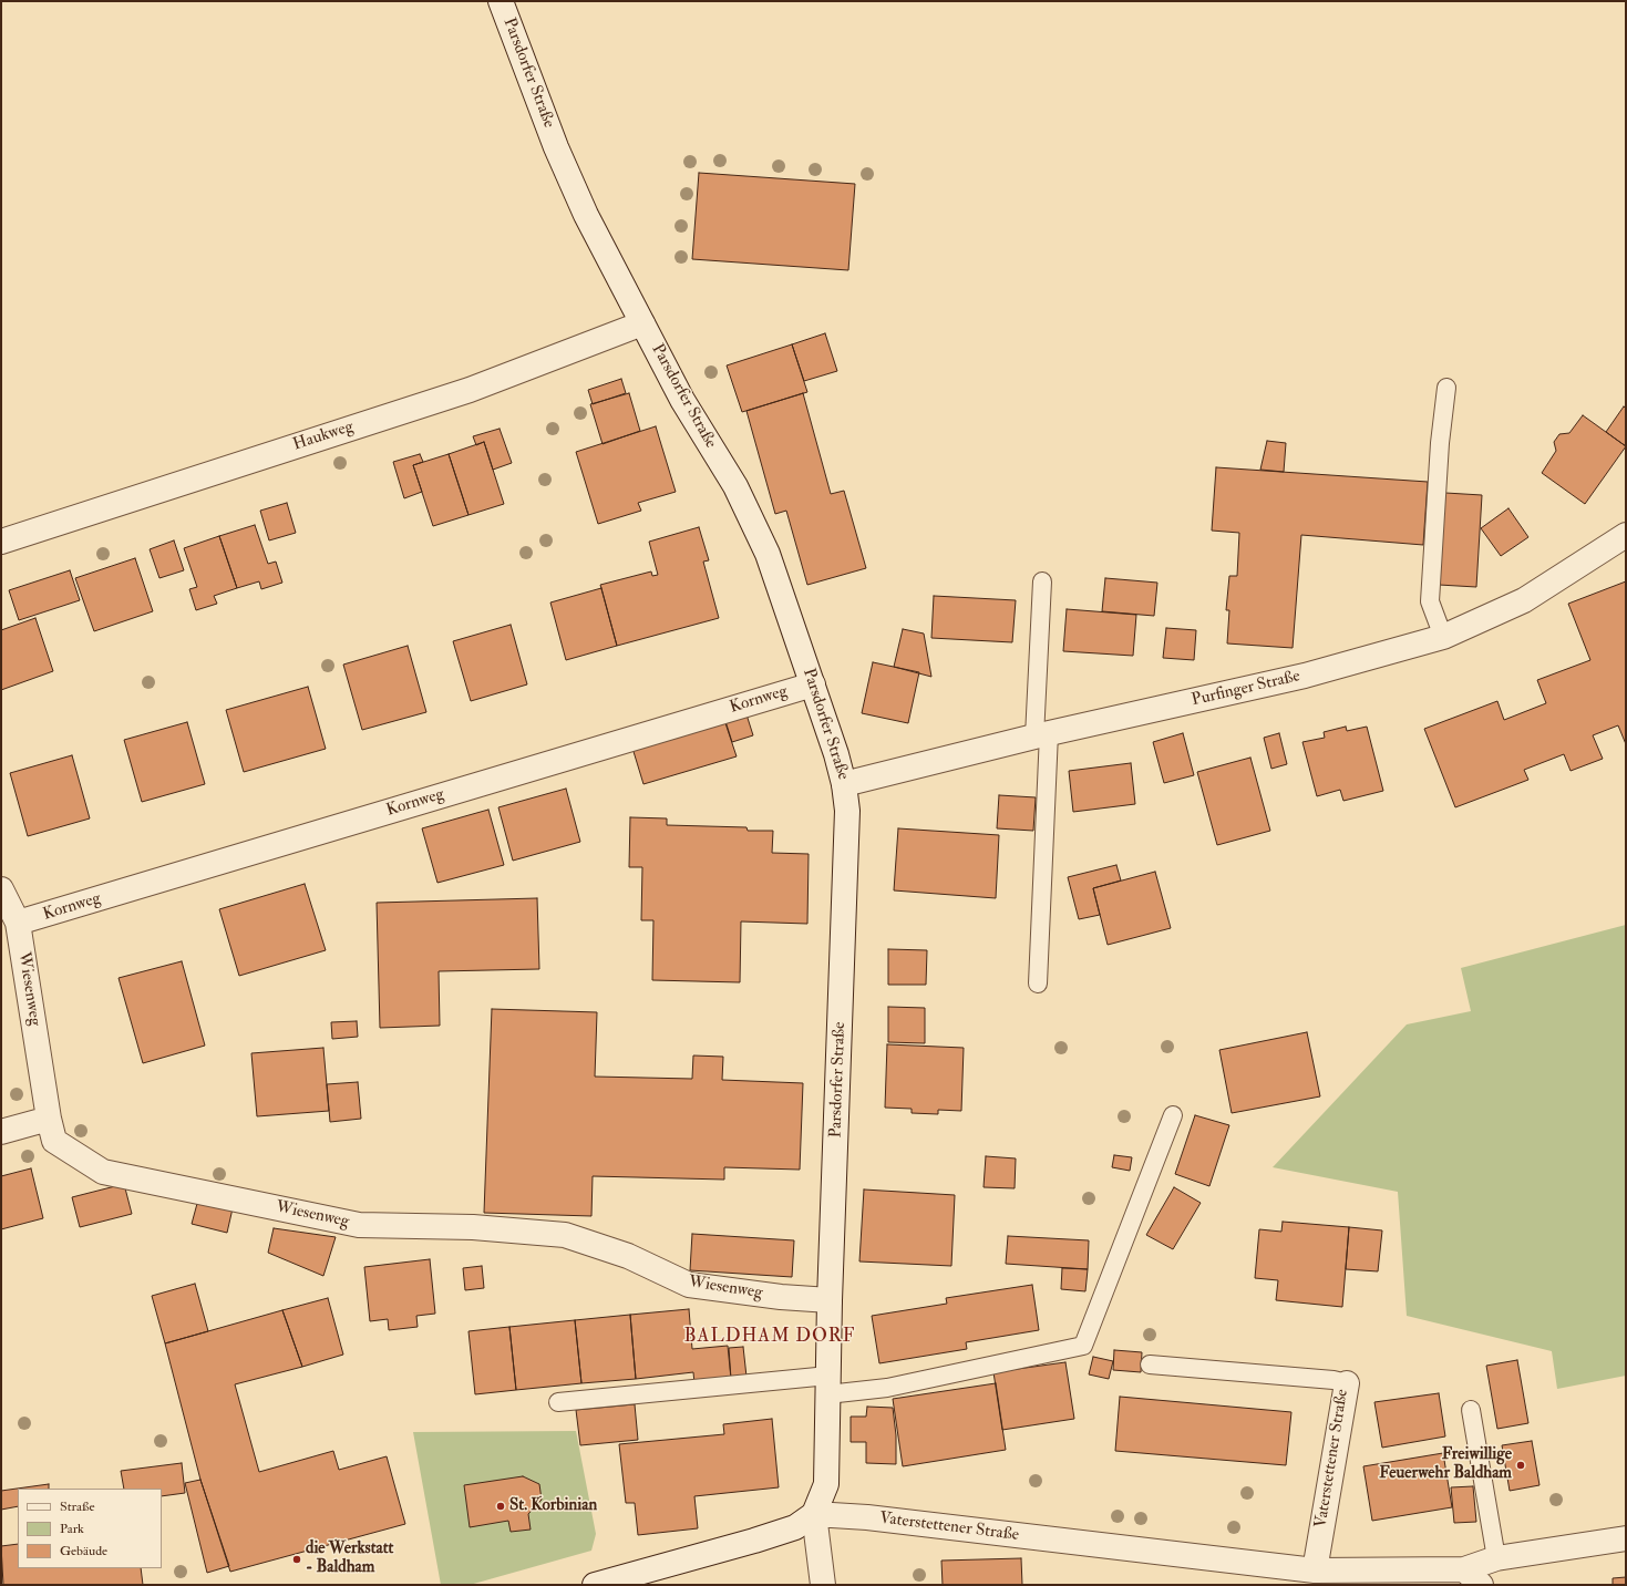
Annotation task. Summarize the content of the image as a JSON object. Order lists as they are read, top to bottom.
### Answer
{
  "streets": {
    "street": [
      "Parsdorfer Straße",
      "Haukweg",
      "Purfinger Straße",
      "Kornweg",
      "Wiesenweg",
      "Vaterstettener Straße"
    ]
  },
  "crossings": [
    ["Parsdorfer Straße", "Haukweg"],
    ["Parsdorfer Straße", "Purfinger Straße"],
    ["Parsdorfer Straße", "Kornweg"],
    ["Parsdorfer Straße", "Wiesenweg"],
    ["Parsdorfer Straße", "Vaterstettener Straße"],
    ["Kornweg", "Wiesenweg"]
  ],
  "districts": ["BALDHAM DORF"],
  "places": ["Freiwillige Feuerwehr Baldham", "St. Korbinian", "die Werkstatt - Baldham"],
  "legend": ["Straße", "Park", "Gebäude"]
}
